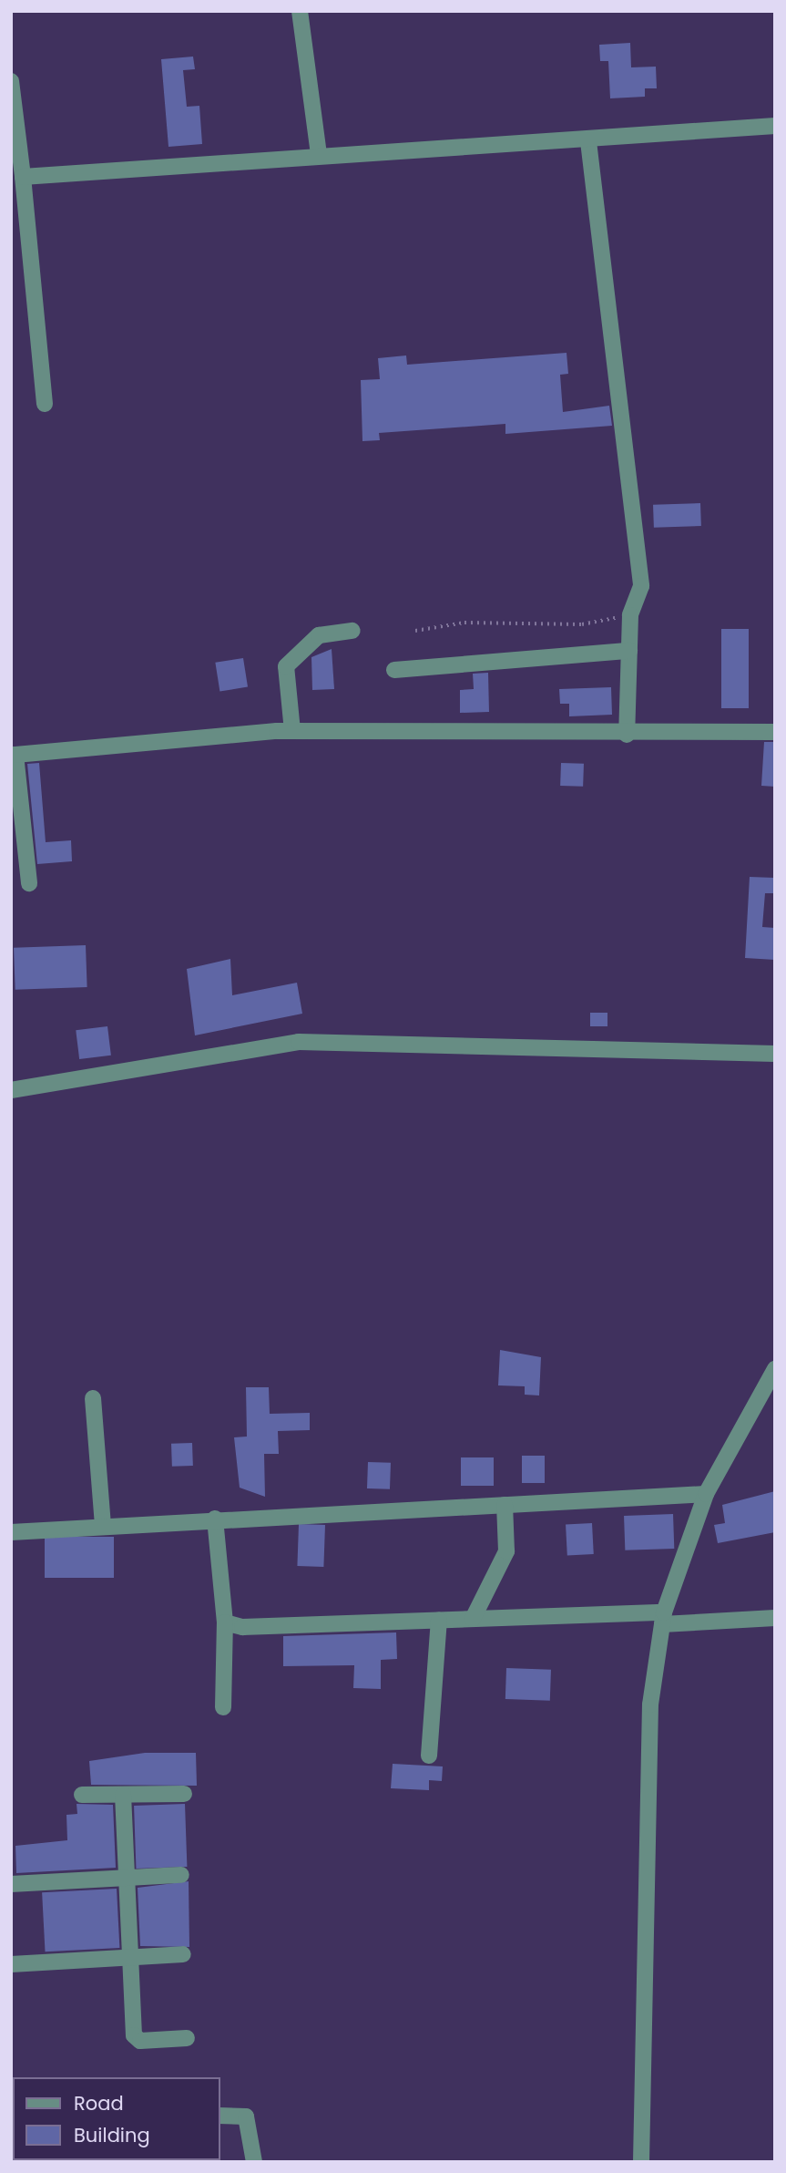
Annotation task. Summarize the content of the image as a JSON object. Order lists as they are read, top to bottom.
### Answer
{
  "legend": ["Road", "Building"]
}
